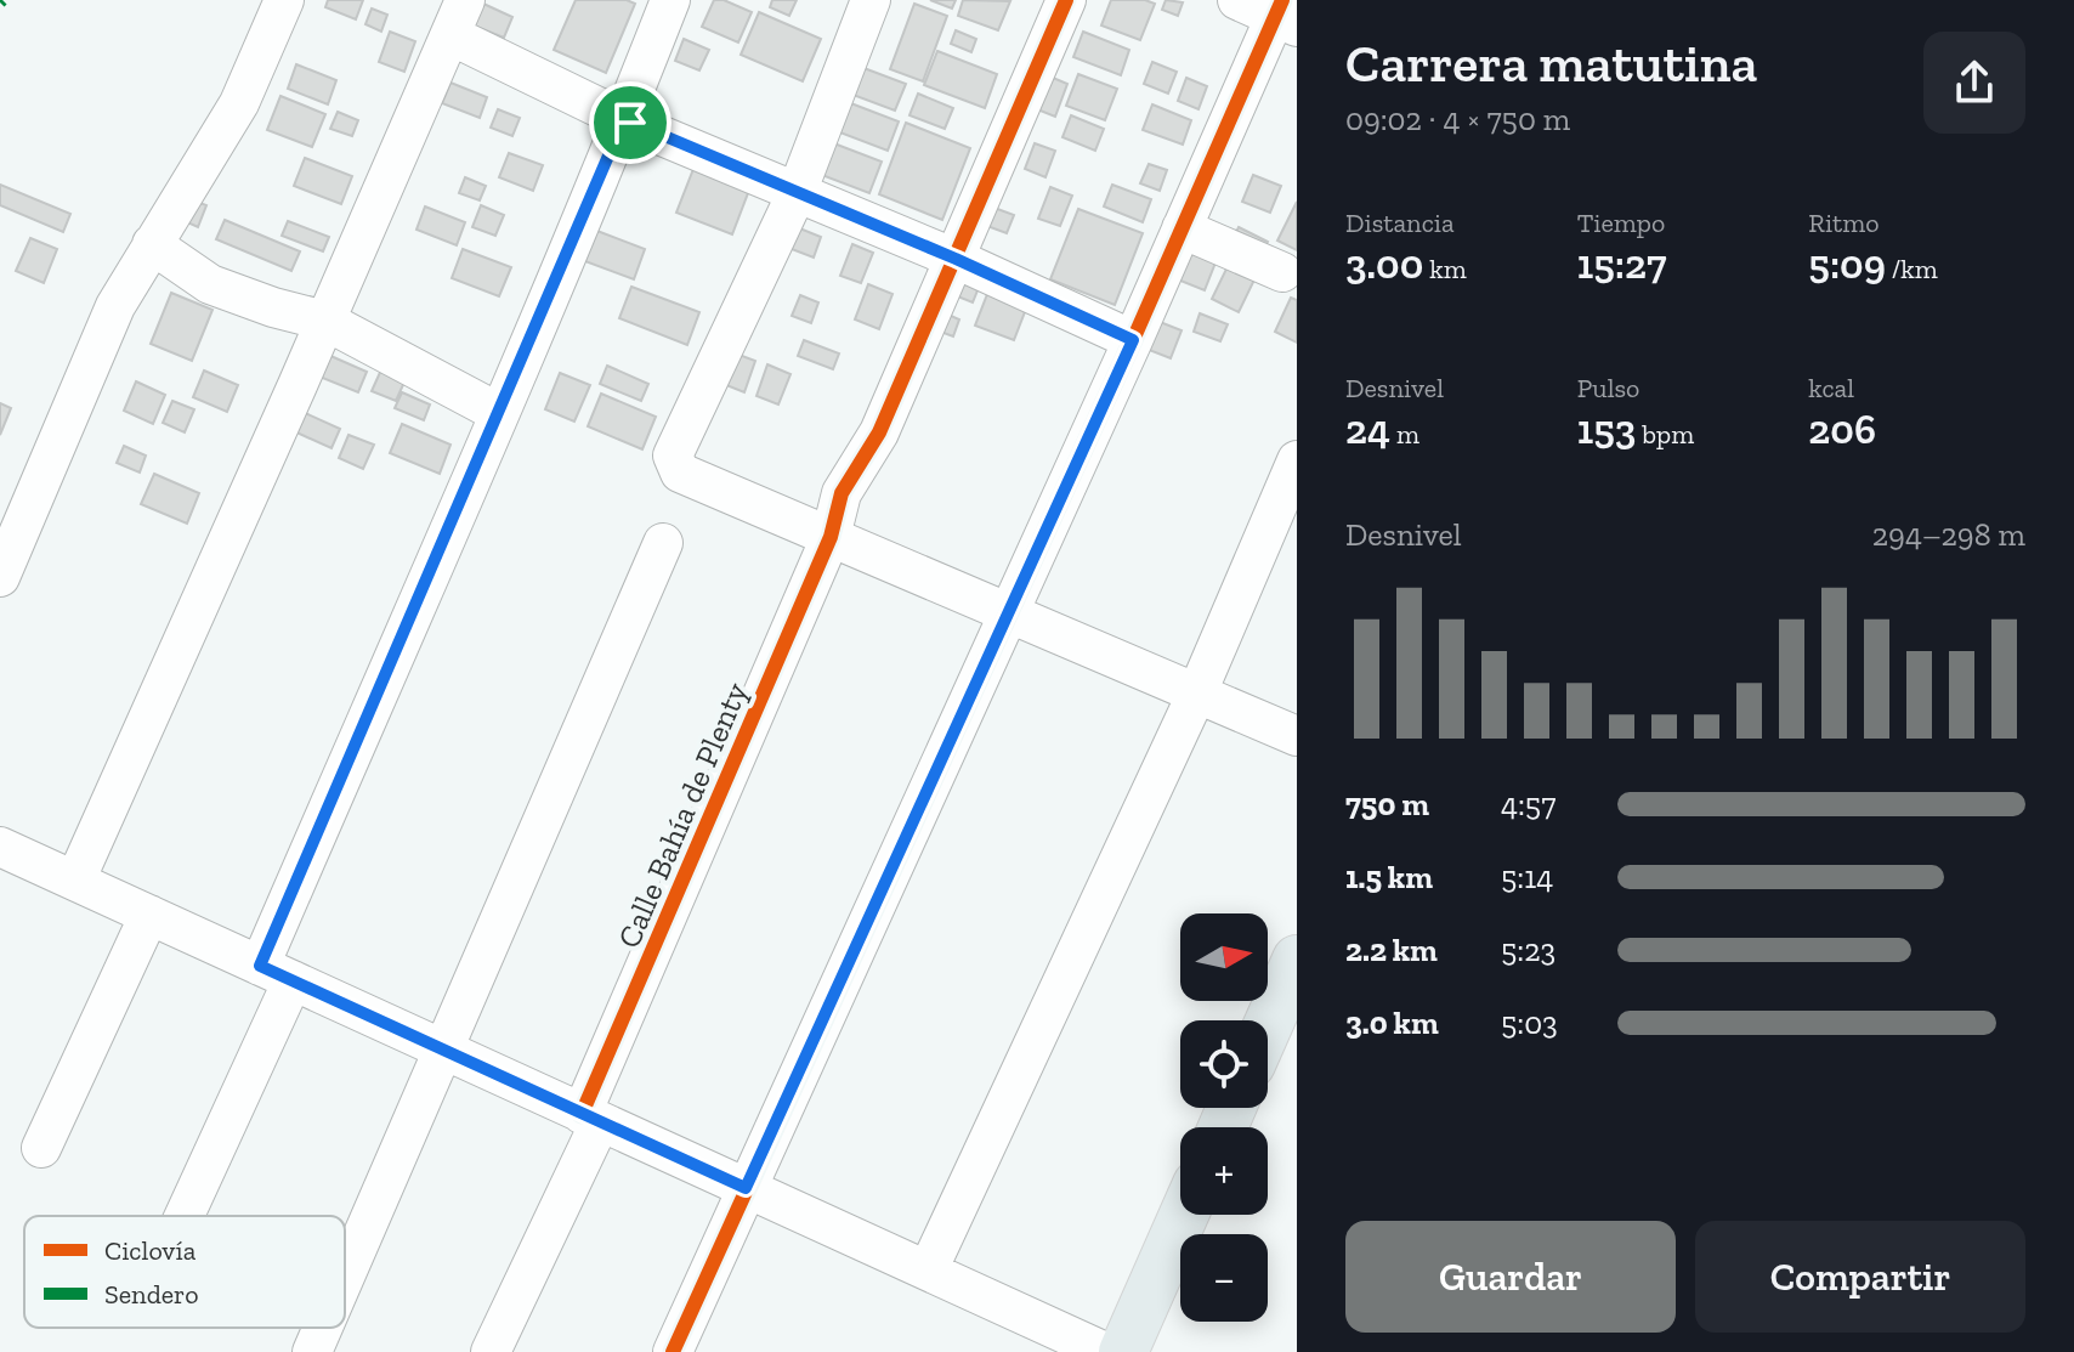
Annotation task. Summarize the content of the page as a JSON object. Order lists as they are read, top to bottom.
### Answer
{
  "streets": {
    "street": ["Calle Bahía de Plenty"]
  },
  "legend": ["Ciclovía", "Sendero"],
  "north": "right",
  "page": {
    "heading": ["Carrera matutina", "09:02 · 4 × 750 m"],
    "stats": [
      ["Distancia", "3.00 km"],
      ["Tiempo", "15:27"],
      ["Ritmo", "5:09 /km"],
      ["Desnivel", "24 m"],
      ["Pulso", "153 bpm"],
      ["kcal", "206"]
    ],
    "chart": ["Desnivel", "294–298 m"],
    "list": [
      {
        "name": "750 m",
        "note": "4:57"
      },
      {
        "name": "1.5 km",
        "note": "5:14"
      },
      {
        "name": "2.2 km",
        "note": "5:23"
      },
      {
        "name": "3.0 km",
        "note": "5:03"
      }
    ],
    "map_buttons": ["+", "−"],
    "buttons": ["Guardar", "Compartir"]
  }
}
